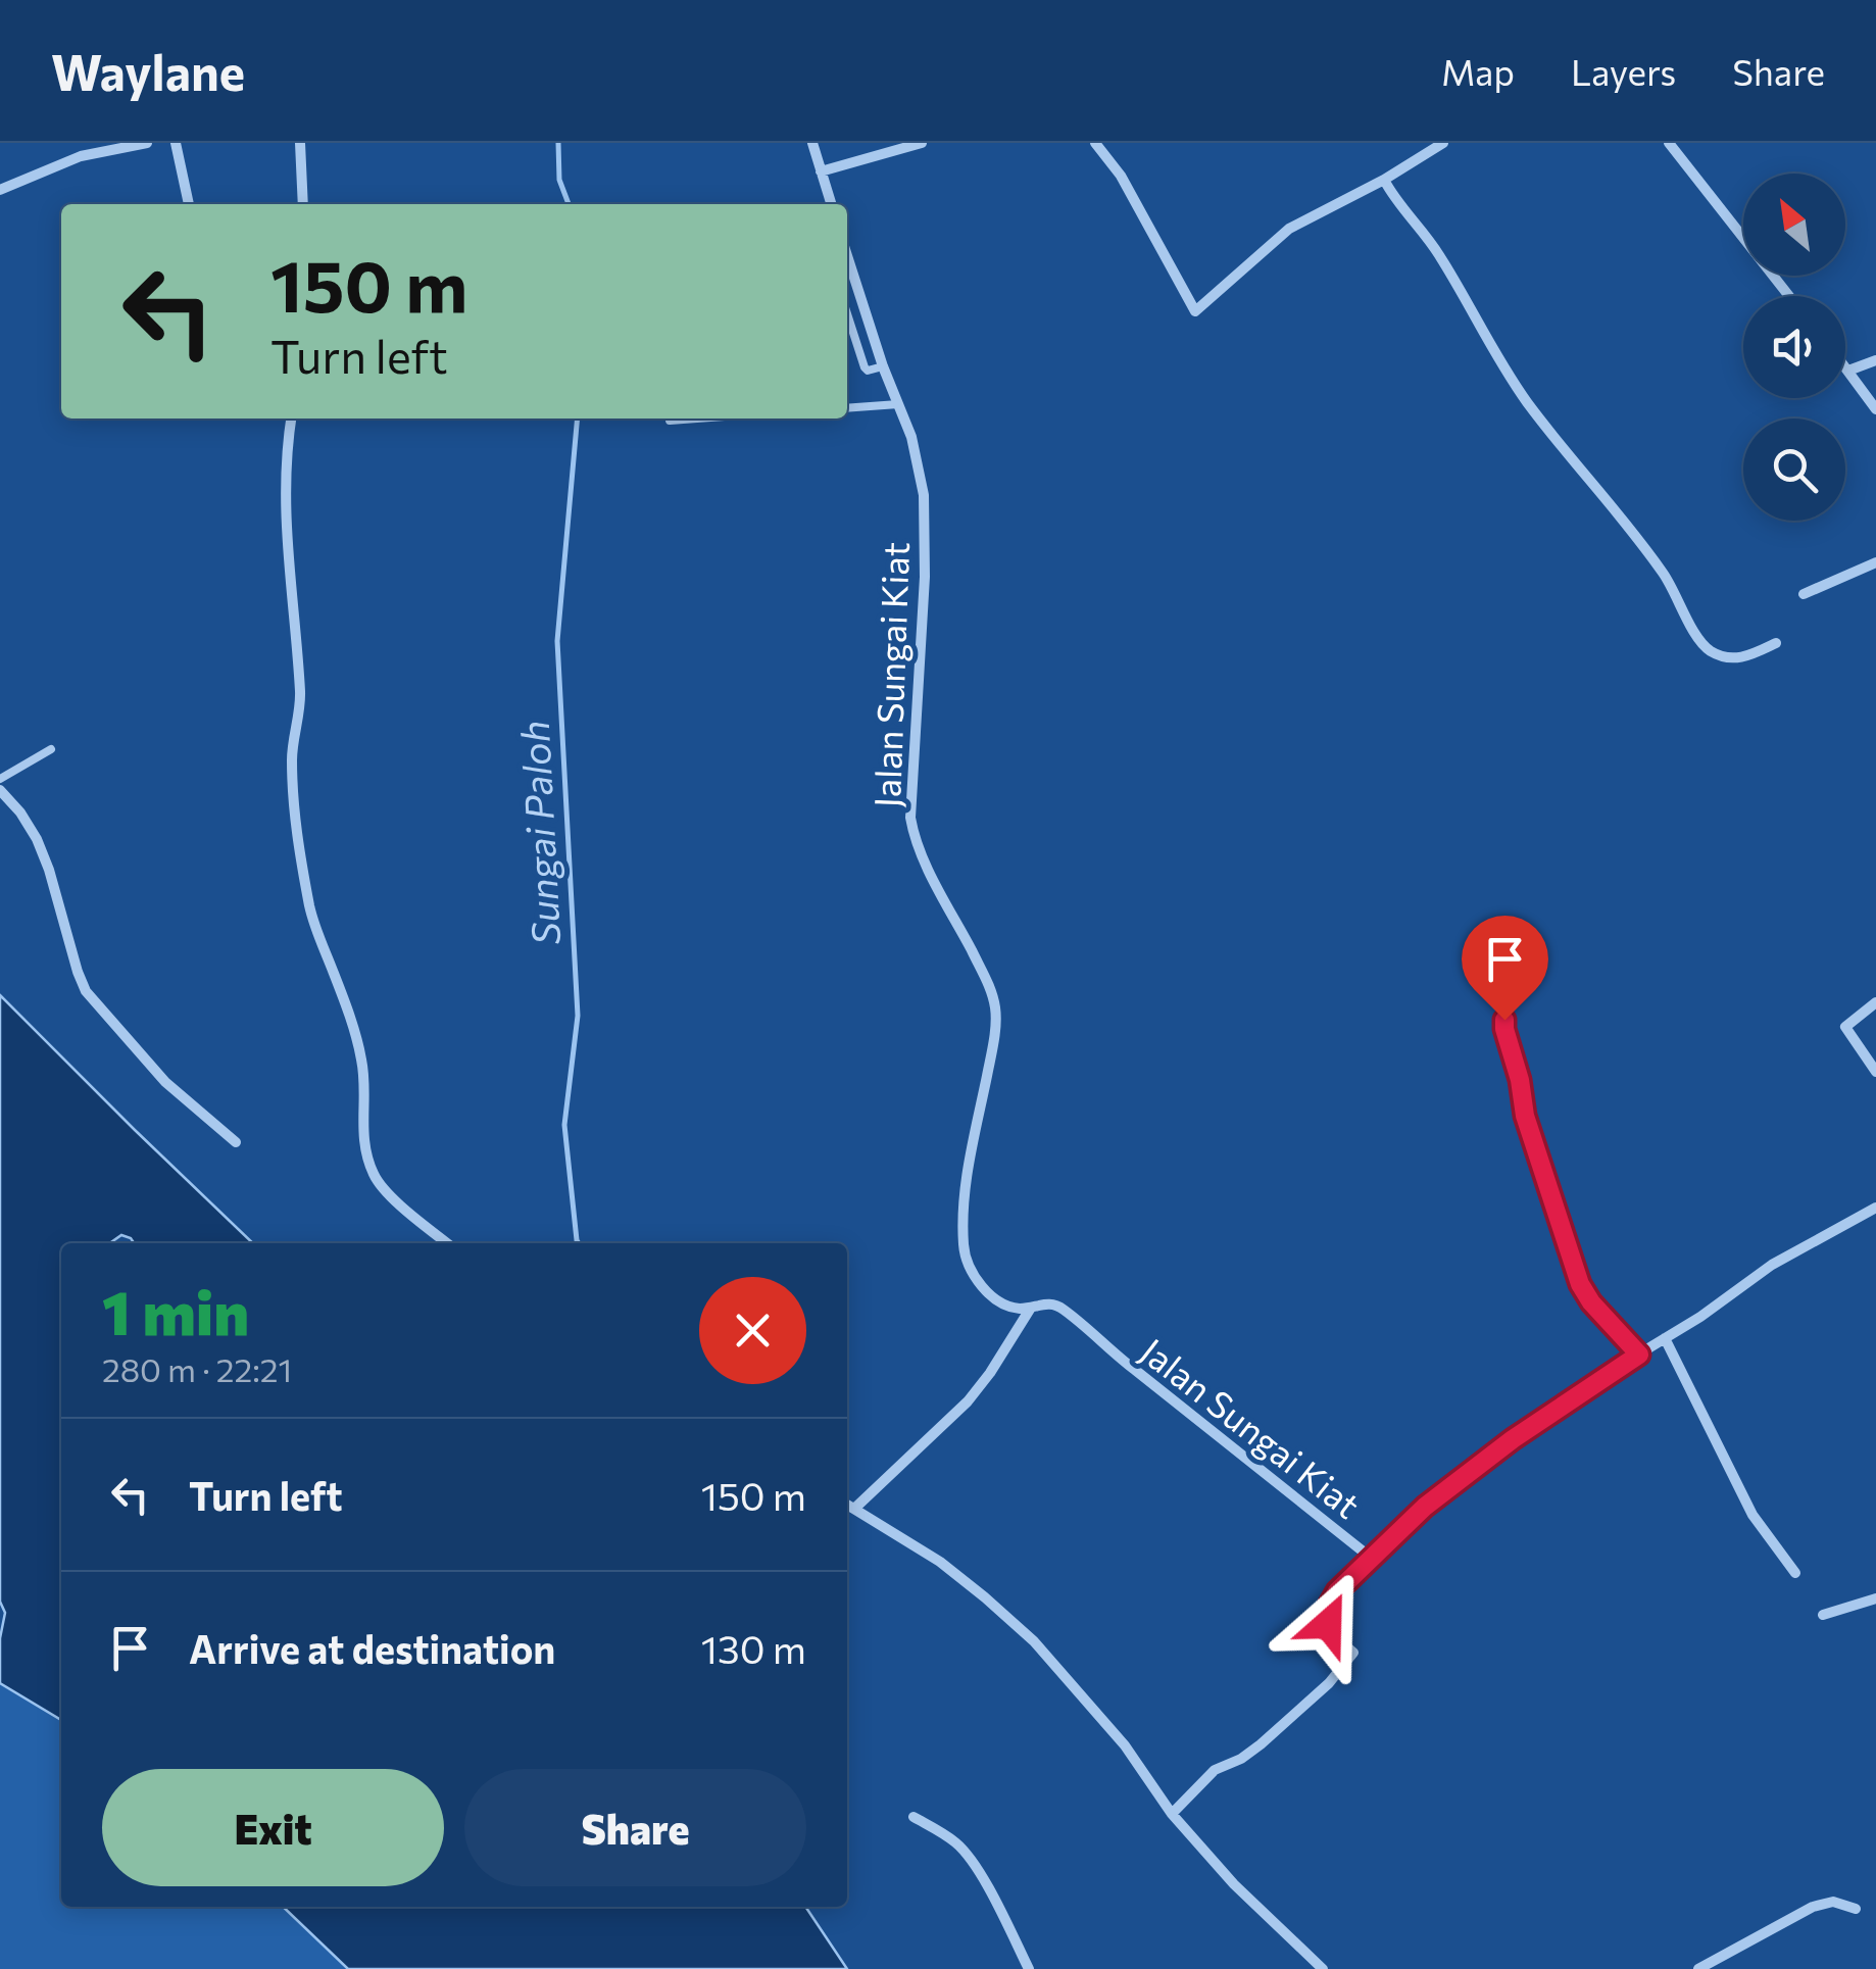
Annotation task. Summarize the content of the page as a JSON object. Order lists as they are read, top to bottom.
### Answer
{
  "streets": {
    "street": ["Jalan Sungai Kiat"]
  },
  "water": ["Sungai Paloh"],
  "north": "top left",
  "page": {
    "header": "Waylane",
    "nav": ["Map", "Layers", "Share"],
    "turn": ["150 m", "Turn left"],
    "heading": ["1 min", "280 m · 22:21"],
    "list": [
      {
        "name": "Turn left",
        "value": "150 m"
      },
      {
        "name": "Arrive at destination",
        "value": "130 m"
      }
    ],
    "buttons": ["Exit", "Share"]
  }
}
